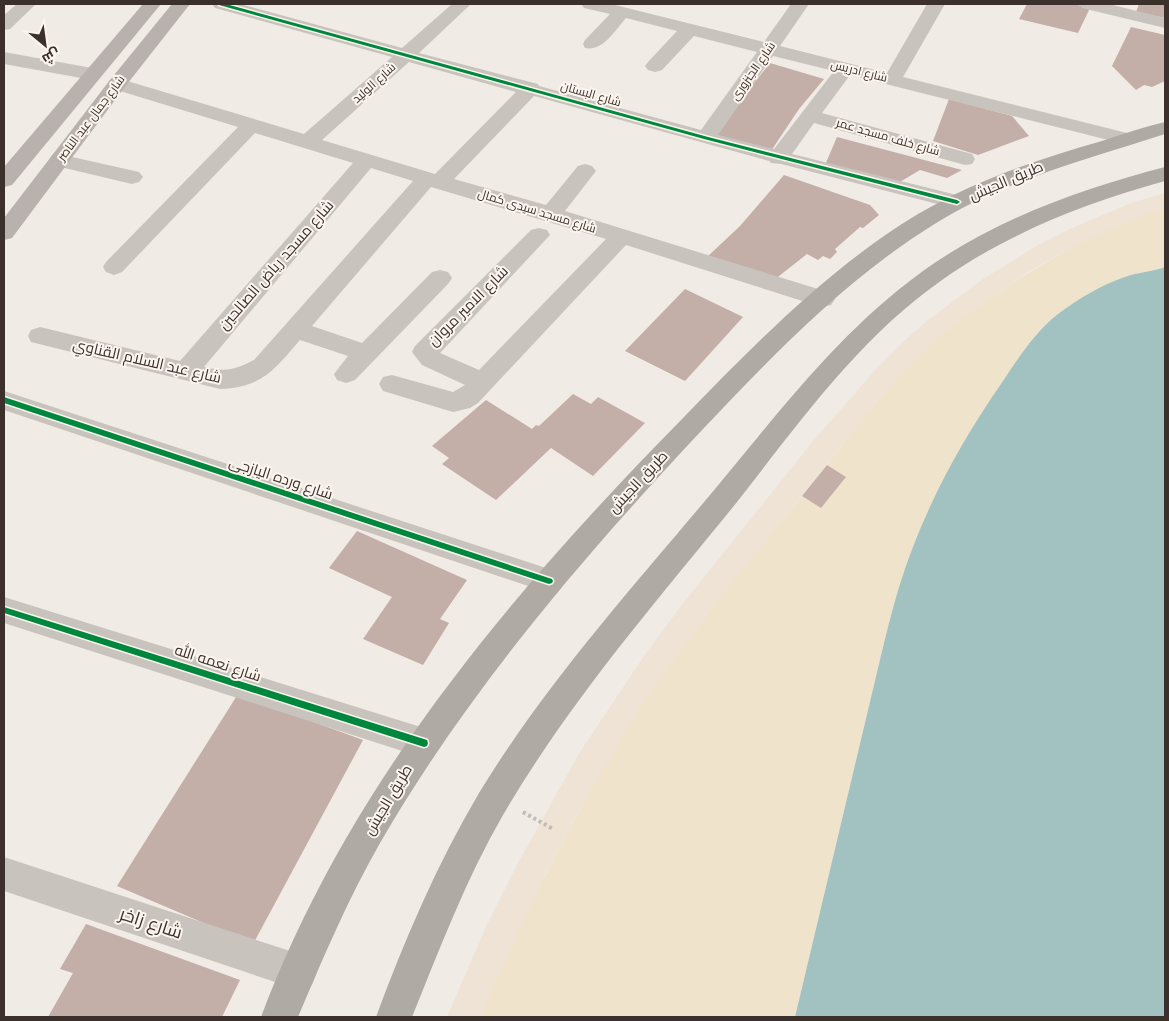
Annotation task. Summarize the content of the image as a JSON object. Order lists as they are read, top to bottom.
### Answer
{
  "streets": {
    "highway": ["طريق الجيش"],
    "main road": ["شارع جمال عبد الناصر"],
    "street": [
      "شارع الجنزورى",
      "شارع ادريس",
      "شارع الوليد",
      "شارع البستان",
      "شارع خلف مسجد عمر",
      "شارع مسجد سيدى كمال",
      "شارع مسجد رياض الصالحين",
      "شارع الامير مروان",
      "شارع عبد السلام القناوي",
      "شارع ورده اليازجى",
      "شارع نعمه الله",
      "شارع زاخر"
    ]
  },
  "crossings": [
    ["شارع الجنزورى", "شارع ادريس"],
    ["شارع الجنزورى", "شارع البستان"],
    ["شارع ادريس", "طريق الجيش"],
    ["شارع الوليد", "شارع البستان"],
    ["شارع الوليد", "شارع مسجد سيدى كمال"],
    ["شارع البستان", "طريق الجيش"],
    ["شارع البستان", "شارع عبد السلام القناوي"],
    ["شارع جمال عبد الناصر", "شارع مسجد سيدى كمال"],
    ["طريق الجيش", "شارع مسجد سيدى كمال"],
    ["طريق الجيش", "شارع ورده اليازجى"],
    ["طريق الجيش", "شارع نعمه الله"],
    ["طريق الجيش", "شارع زاخر"],
    ["شارع مسجد سيدى كمال", "شارع مسجد رياض الصالحين"],
    ["شارع مسجد سيدى كمال", "شارع عبد السلام القناوي"],
    ["شارع مسجد رياض الصالحين", "شارع عبد السلام القناوي"]
  ],
  "north": "bottom right"
}
